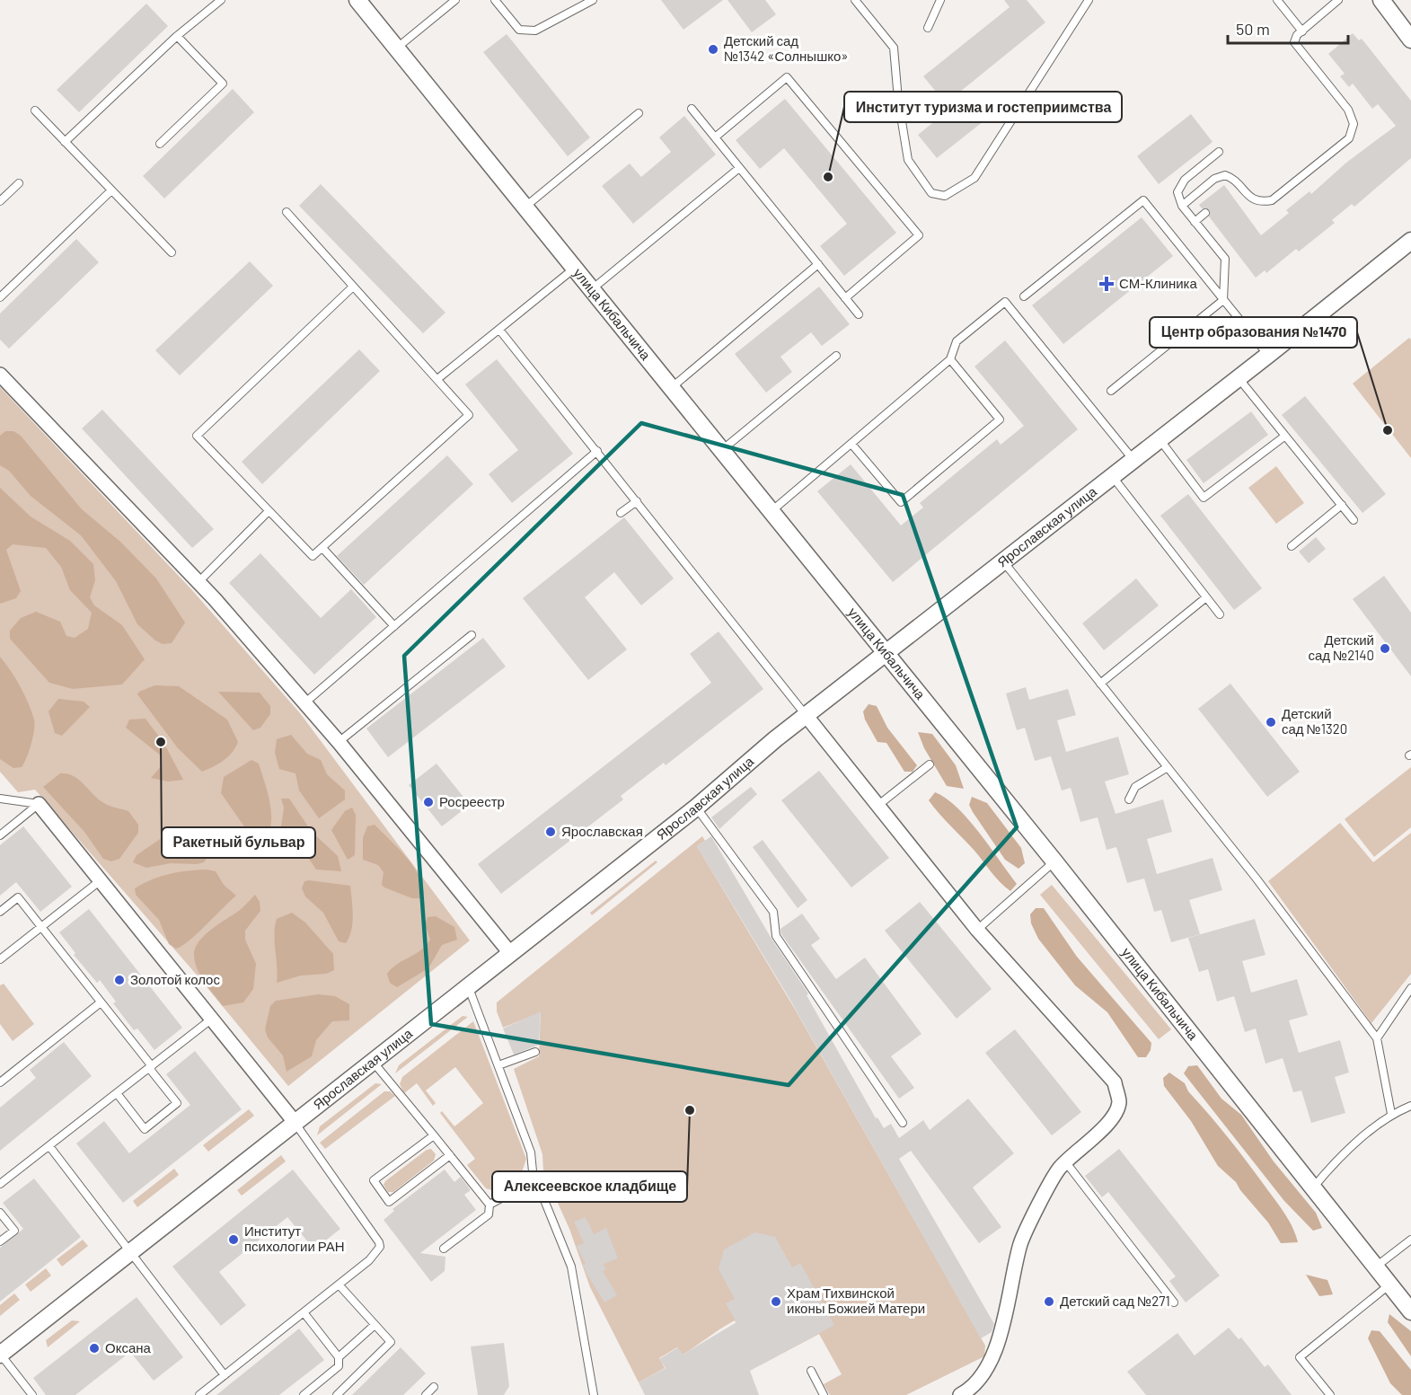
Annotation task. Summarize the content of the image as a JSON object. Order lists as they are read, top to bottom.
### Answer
{
  "streets": {
    "street": ["улица Кибальчича", "Ярославская улица"]
  },
  "crossings": [
    ["улица Кибальчича", "Ярославская улица"]
  ],
  "places": {
    "other": [
      "Детский сад №1342 «Солнышко»",
      "Институт туризма и гостеприимства",
      "Центр образования №1470",
      "Детский сад №2140",
      "Детский сад №1320",
      "Ракетный бульвар",
      "Росреестр",
      "Ярославская",
      "Золотой колос",
      "Алексеевское кладбище",
      "Институт психологии РАН",
      "Храм Тихвинской иконы Божией Матери",
      "Детский сад №271",
      "Оксана"
    ],
    "health": ["СМ-Клиника"]
  },
  "scale_bar": "50 m"
}
